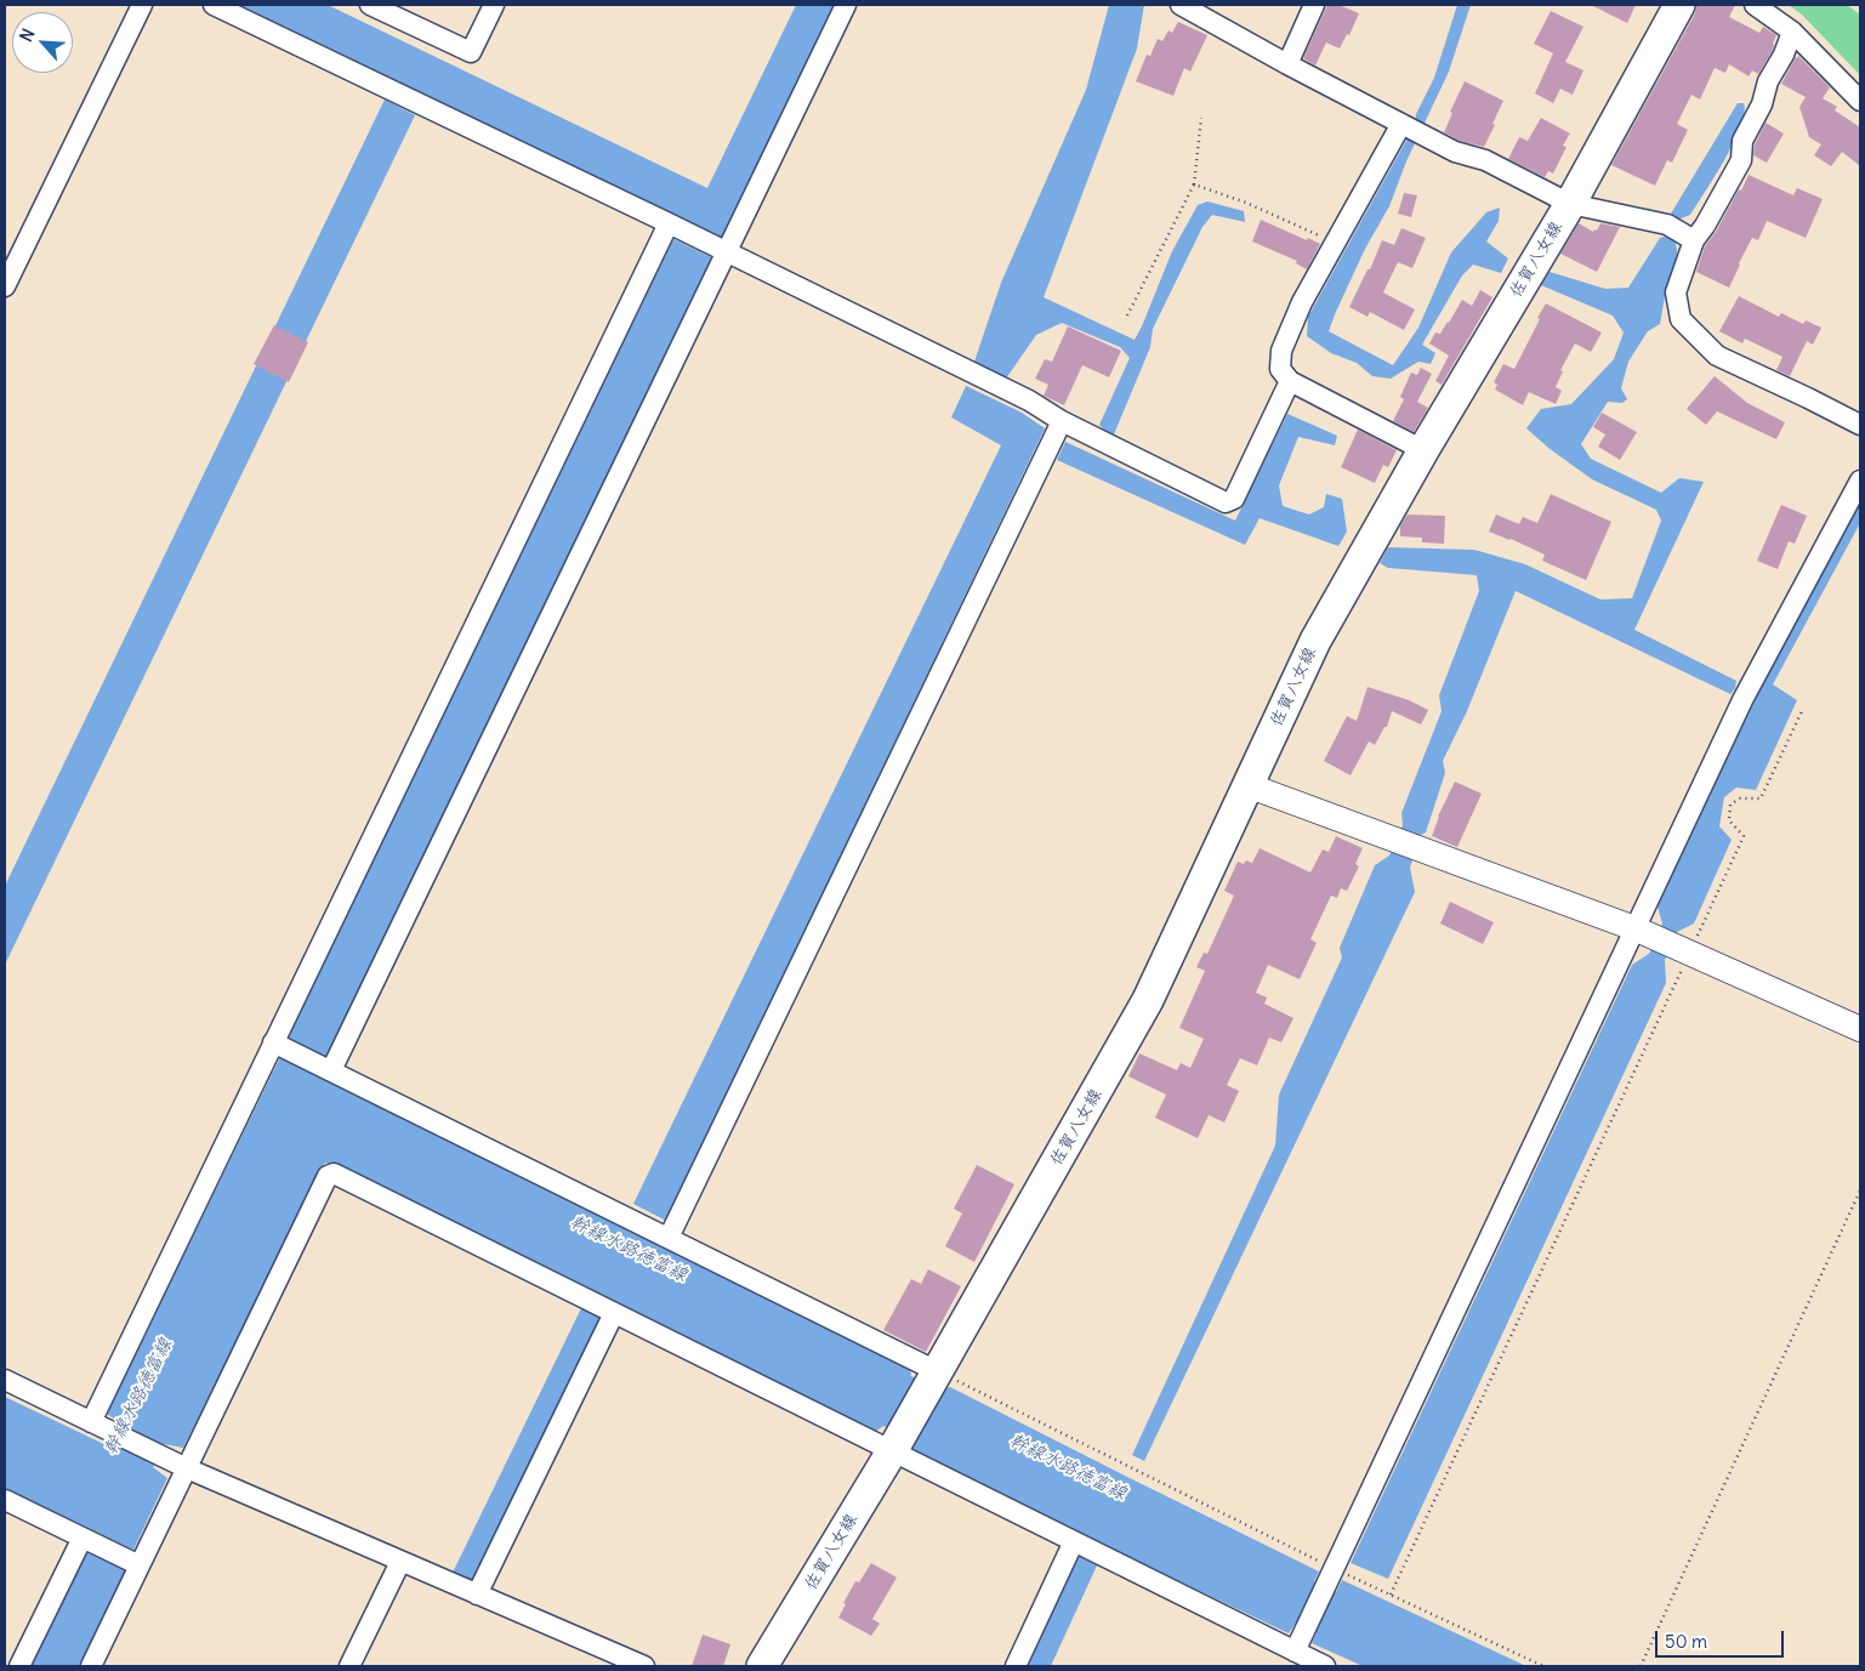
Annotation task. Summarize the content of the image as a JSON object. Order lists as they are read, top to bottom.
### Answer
{
  "streets": {
    "main road": ["佐賀八女線"]
  },
  "water": ["幹線水路徳富線"],
  "scale_bar": "50 m",
  "north": "top left"
}
